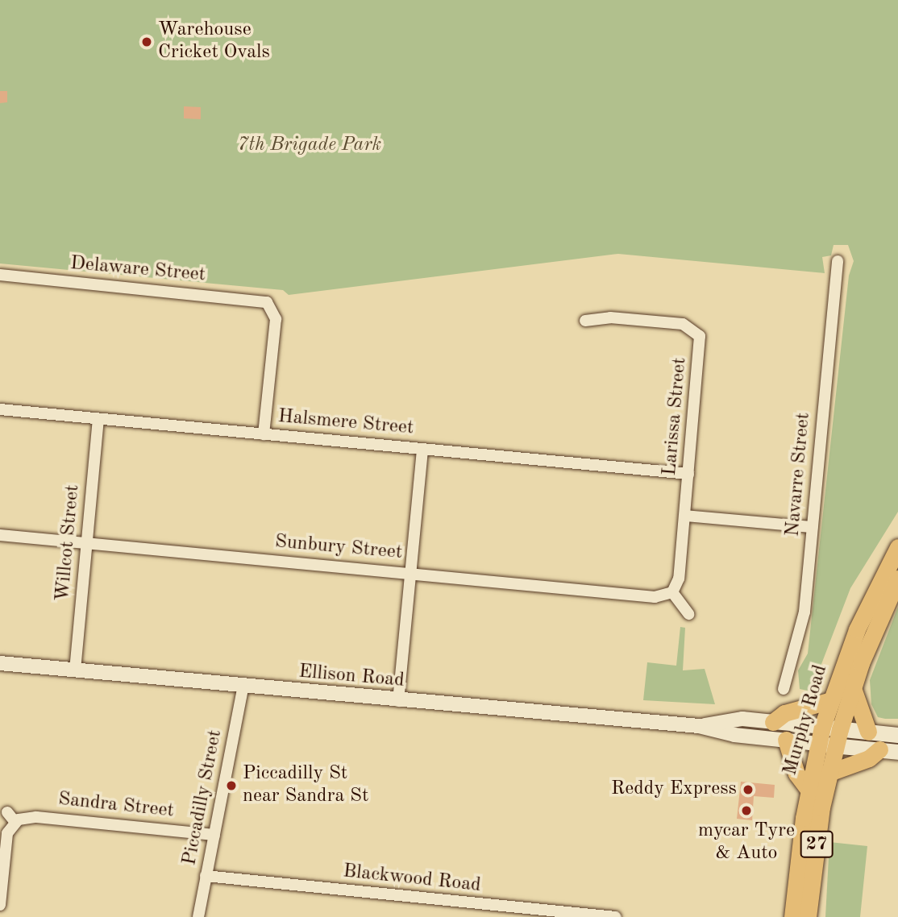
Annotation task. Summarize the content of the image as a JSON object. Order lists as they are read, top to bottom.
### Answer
{
  "streets": {
    "main road": ["Ellison Road", "Murphy Road", "27"],
    "street": [
      "Delaware Street",
      "Larissa Street",
      "Halsmere Street",
      "Navarre Street",
      "Willcot Street",
      "Sunbury Street",
      "Piccadilly Street",
      "Sandra Street",
      "Blackwood Road"
    ]
  },
  "crossings": [
    ["Delaware Street", "Halsmere Street"],
    ["Larissa Street", "Halsmere Street"],
    ["Larissa Street", "Sunbury Street"],
    ["Halsmere Street", "Willcot Street"],
    ["Willcot Street", "Sunbury Street"],
    ["Willcot Street", "Ellison Road"],
    ["Ellison Road", "Murphy Road"],
    ["Ellison Road", "Piccadilly Street"],
    ["Piccadilly Street", "Sandra Street"],
    ["Piccadilly Street", "Blackwood Road"]
  ],
  "parks": ["7th Brigade Park"],
  "places": [
    "Warehouse Cricket Ovals",
    "Piccadilly St near Sandra St",
    "Reddy Express",
    "mycar Tyre & Auto"
  ]
}
